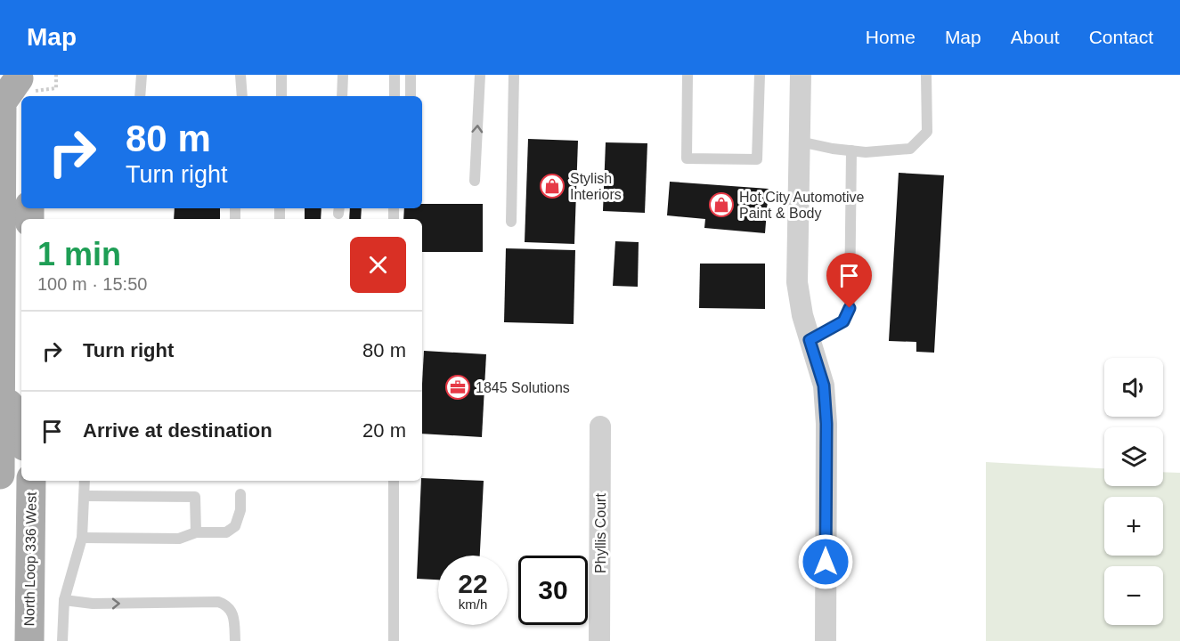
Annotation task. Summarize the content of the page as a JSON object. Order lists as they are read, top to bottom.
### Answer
{
  "streets": {
    "main road": ["North Loop 336 West"],
    "street": ["Phyllis Court"]
  },
  "places": {
    "shop": ["Stylish Interiors", "Hot City Automotive Paint & Body"],
    "office": ["1845 Solutions"]
  },
  "page": {
    "header": "Map",
    "nav": [
      "Home",
      "Map",
      "About",
      "Contact"
    ],
    "turn": ["80 m", "Turn right"],
    "heading": ["1 min", "100 m · 15:50"],
    "list": [
      {
        "name": "Turn right",
        "value": "80 m"
      },
      {
        "name": "Arrive at destination",
        "value": "20 m"
      }
    ],
    "map_buttons": ["+", "−"],
    "speed": "22 km/h",
    "limit": "30"
  }
}
